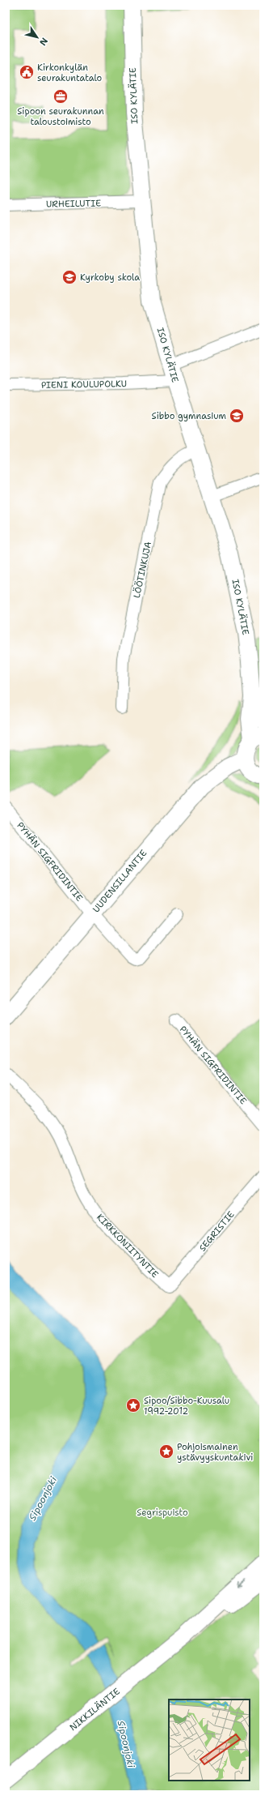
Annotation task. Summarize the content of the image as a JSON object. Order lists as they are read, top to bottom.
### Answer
{
  "streets": {
    "street": [
      "ISO KYLÄTIE",
      "URHEILUTIE",
      "PIENI KOULUPOLKU",
      "LÖÖTINKUJA",
      "PYHÄN SIGFRIDINTIE",
      "UUDENSILLANTIE",
      "SEGRISTIE",
      "KIRKKONIITYNTIE",
      "NIKKILÄNTIE"
    ]
  },
  "crossings": [
    ["ISO KYLÄTIE", "URHEILUTIE"],
    ["ISO KYLÄTIE", "PIENI KOULUPOLKU"],
    ["ISO KYLÄTIE", "LÖÖTINKUJA"],
    ["PYHÄN SIGFRIDINTIE", "UUDENSILLANTIE"],
    ["SEGRISTIE", "KIRKKONIITYNTIE"]
  ],
  "water": ["Sipoonjoki"],
  "parks": ["Segrispuisto"],
  "places": {
    "public building": ["Kirkonkylän seurakuntatalo"],
    "office": ["Sipoon seurakunnan taloustoimisto"],
    "school or university": ["Kyrkoby skola", "Sibbo gymnasium"],
    "place": ["Sipoo/Sibbo-Kuusalu 1992-2012", "Pohjoismainen ystävyyskuntakivi"]
  },
  "north": "bottom right"
}
